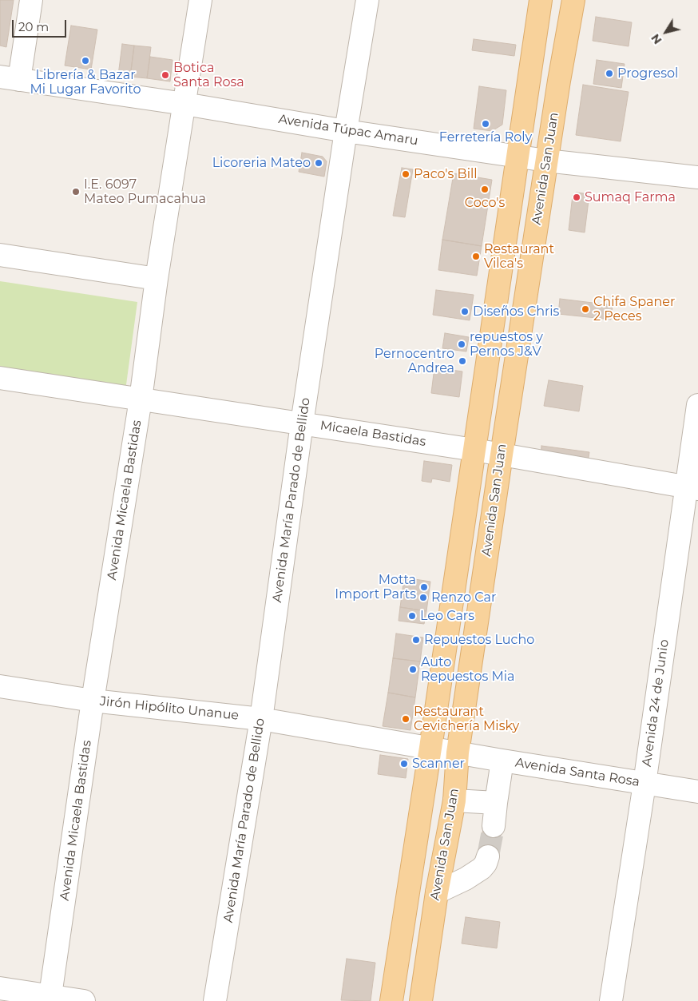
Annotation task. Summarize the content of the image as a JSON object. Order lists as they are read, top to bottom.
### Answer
{
  "streets": {
    "main road": ["Avenida San Juan"],
    "street": [
      "Avenida Túpac Amaru",
      "Micaela Bastidas",
      "Avenida Micaela Bastidas",
      "Avenida María Parado de Bellido",
      "Avenida 24 de Junio",
      "Jirón Hipólito Unanue",
      "Avenida Santa Rosa"
    ]
  },
  "crossings": [
    ["Avenida Túpac Amaru", "Avenida San Juan"],
    ["Avenida Túpac Amaru", "Avenida Micaela Bastidas"],
    ["Avenida Túpac Amaru", "Avenida María Parado de Bellido"],
    ["Avenida San Juan", "Micaela Bastidas"],
    ["Avenida San Juan", "Jirón Hipólito Unanue"],
    ["Avenida San Juan", "Avenida Santa Rosa"],
    ["Micaela Bastidas", "Avenida Micaela Bastidas"],
    ["Micaela Bastidas", "Avenida María Parado de Bellido"],
    ["Micaela Bastidas", "Avenida 24 de Junio"],
    ["Avenida Micaela Bastidas", "Jirón Hipólito Unanue"],
    ["Avenida María Parado de Bellido", "Jirón Hipólito Unanue"],
    ["Avenida 24 de Junio", "Avenida Santa Rosa"],
    ["Jirón Hipólito Unanue", "Avenida Santa Rosa"]
  ],
  "places": [
    "Librería & Bazar Mi Lugar Favorito",
    "Progresol",
    "Botica Santa Rosa",
    "Ferretería Roly",
    "Licoreria Mateo",
    "Paco's Bill",
    "Coco's",
    "I.E. 6097 Mateo Pumacahua",
    "Sumaq Farma",
    "Restaurant Vilca's",
    "Chifa Spaner 2 Peces",
    "Diseños Chris",
    "repuestos y Pernos J&V",
    "Pernocentro Andrea",
    "Motta Import Parts",
    "Renzo Car",
    "Leo Cars",
    "Repuestos Lucho",
    "Auto Repuestos Mia",
    "Restaurant Cevichería Misky",
    "Scanner"
  ],
  "scale_bar": "20 m",
  "north": "bottom left"
}
